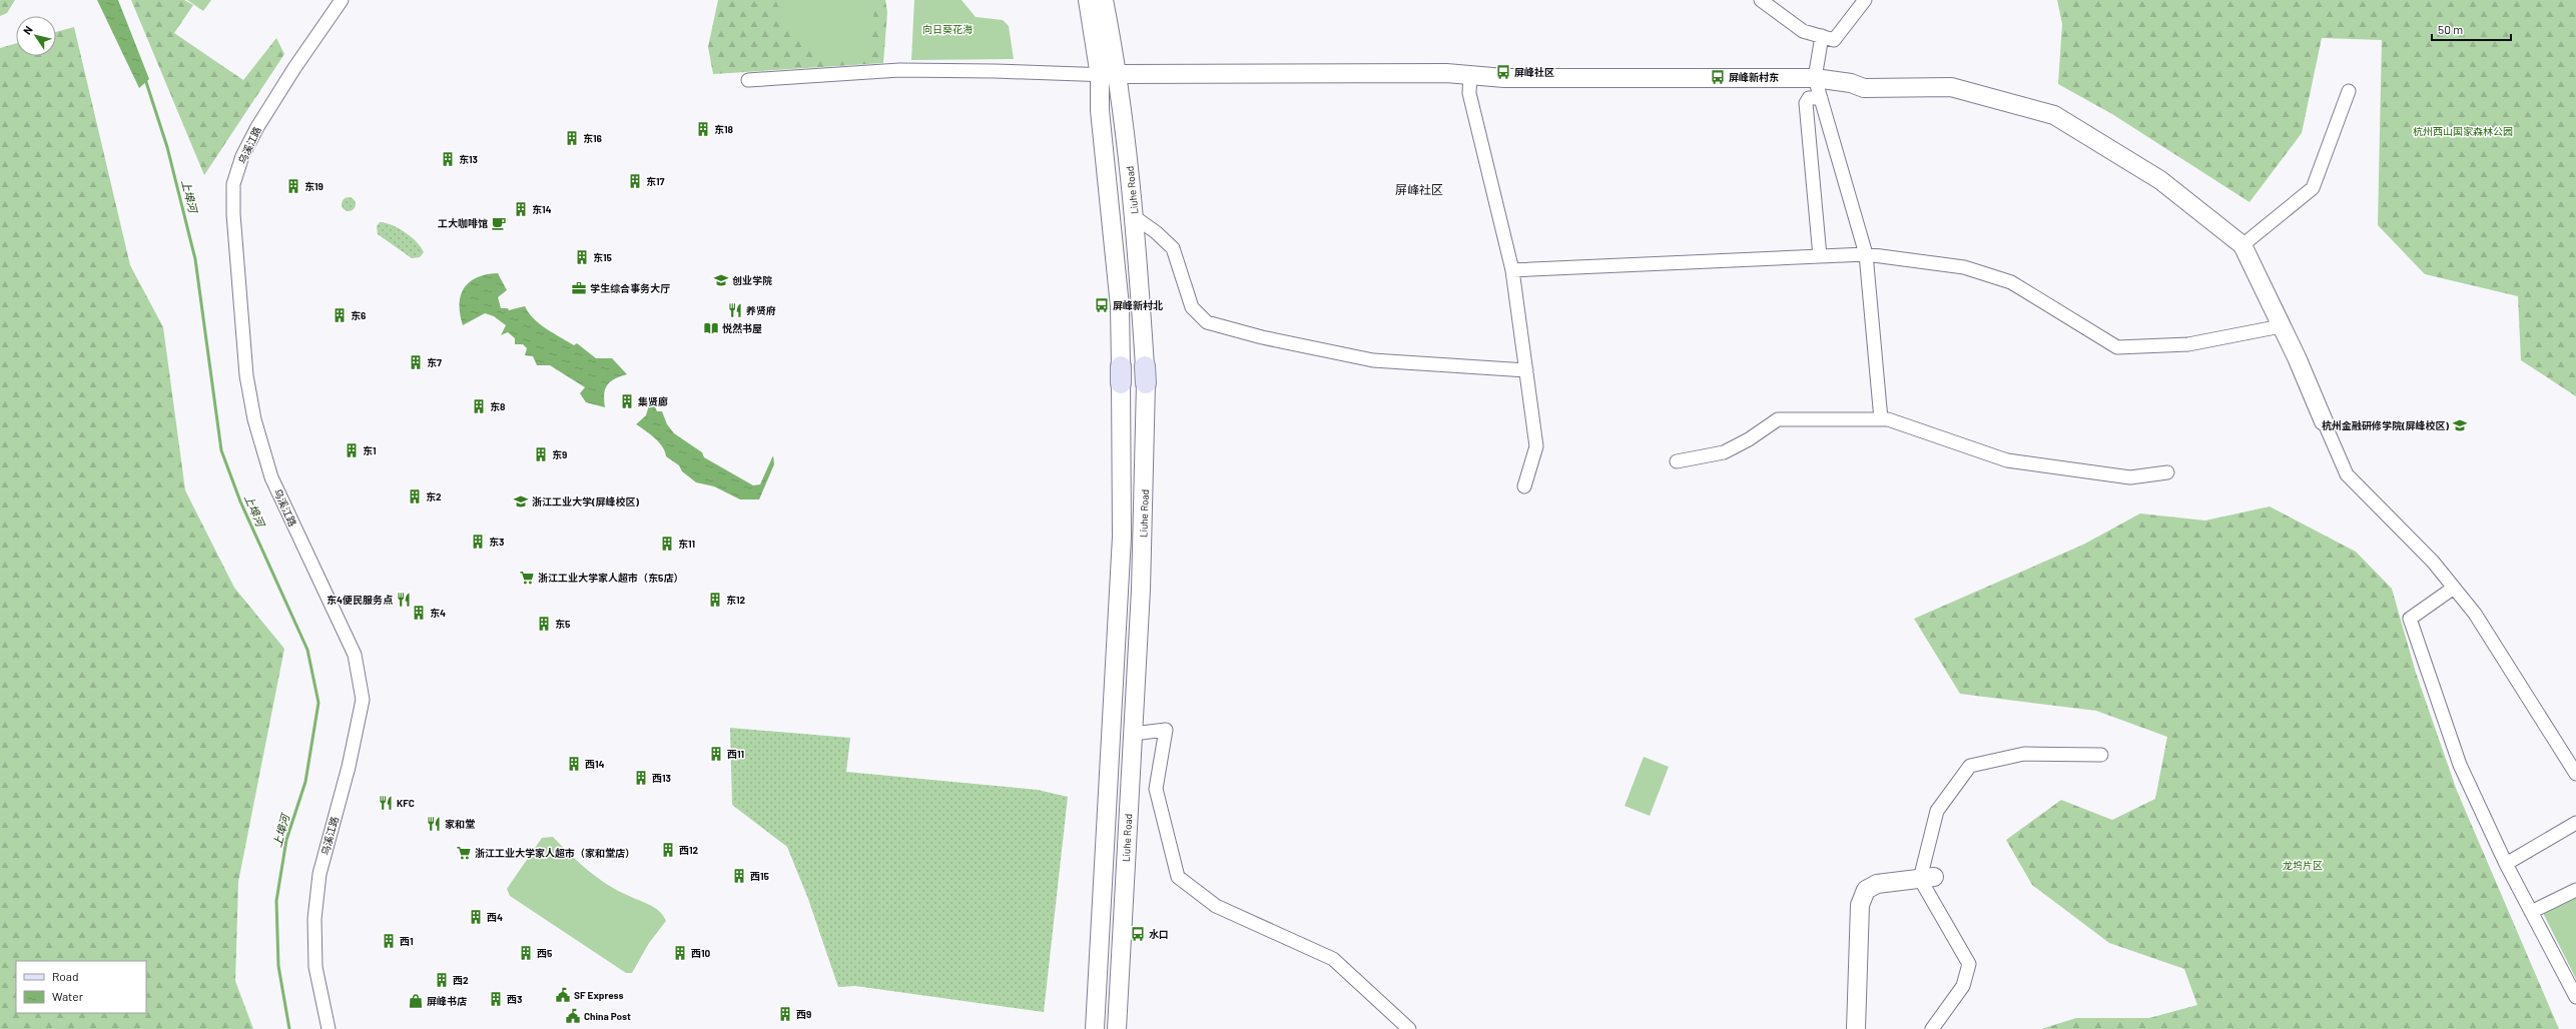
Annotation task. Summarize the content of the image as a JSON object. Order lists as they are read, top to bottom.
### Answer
{
  "streets": {
    "main road": ["Liuhe Road"],
    "street": ["乌溪江路"]
  },
  "districts": ["屏峰社区"],
  "water": ["上埠河"],
  "parks": ["向日葵花海", "杭州西山国家森林公园", "龙坞片区"],
  "places": {
    "bus stop": [
      "屏峰社区",
      "屏峰新村东",
      "屏峰新村北",
      "水口"
    ],
    "building": [
      "东18",
      "东16",
      "东13",
      "东17",
      "东19",
      "东14",
      "东15",
      "东6",
      "东7",
      "集贤廊",
      "东8",
      "东1",
      "东9",
      "东2",
      "东3",
      "东11",
      "东12",
      "东4",
      "东5",
      "西11",
      "西14",
      "西13",
      "西12",
      "西15",
      "西4",
      "西1",
      "西5",
      "西10",
      "西2",
      "西3",
      "西9"
    ],
    "cafe": ["工大咖啡馆"],
    "school or university": ["创业学院", "杭州金融研修学院(屏峰校区)", "浙江工业大学(屏峰校区)"],
    "office": ["学生综合事务大厅"],
    "restaurant": [
      "养贤府",
      "东4便民服务点",
      "KFC",
      "家和堂"
    ],
    "library": ["悦然书屋"],
    "supermarket": ["浙江工业大学家人超市（东5店）", "浙江工业大学家人超市（家和堂店）"],
    "public building": ["SF Express", "China Post"],
    "shop": ["屏峰书店"]
  },
  "legend": ["Road", "Water"],
  "scale_bar": "50 m",
  "north": "top left"
}
